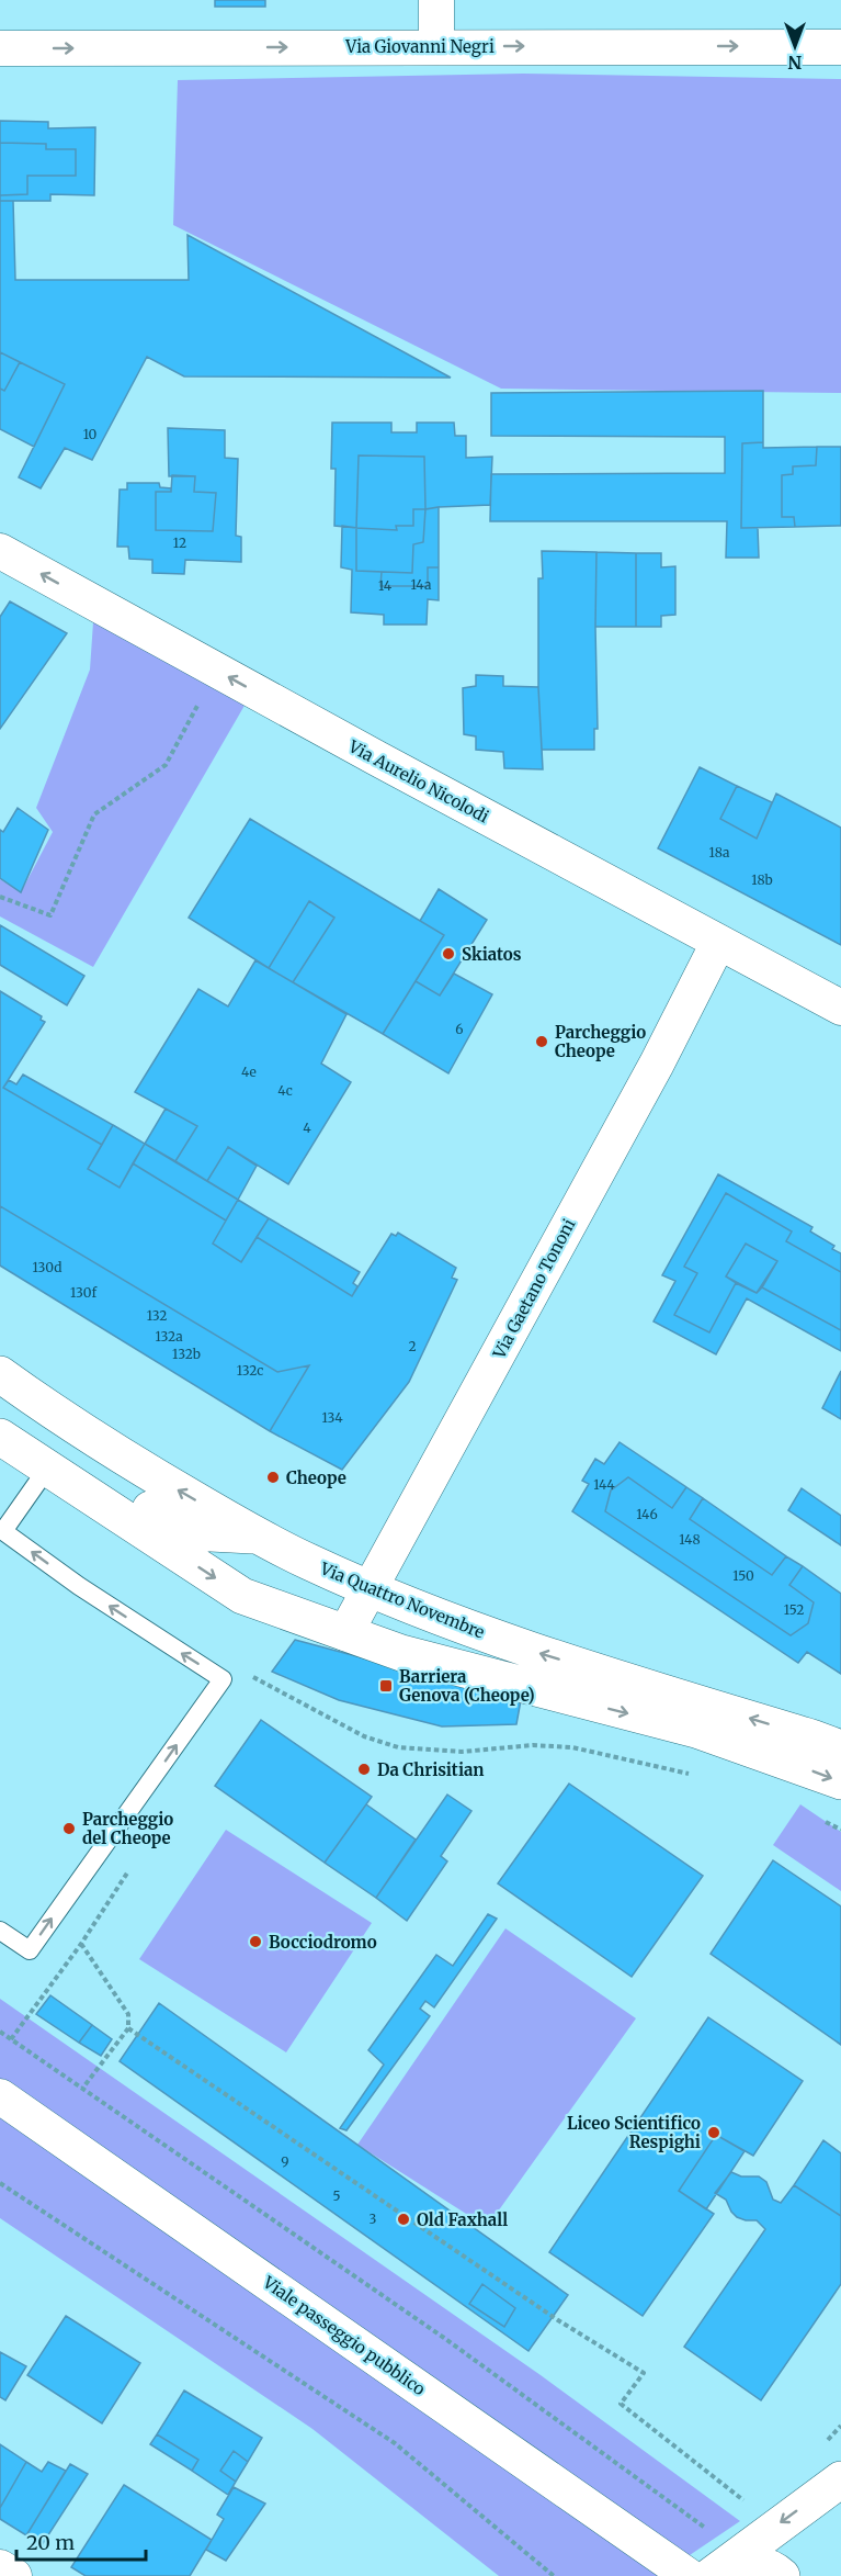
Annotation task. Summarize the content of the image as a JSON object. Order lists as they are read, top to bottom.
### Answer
{
  "streets": {
    "main road": ["Via Quattro Novembre"],
    "street": [
      "Via Giovanni Negri",
      "Via Aurelio Nicolodi",
      "Via Gaetano Tononi",
      "Viale passeggio pubblico"
    ]
  },
  "crossings": [
    ["Via Aurelio Nicolodi", "Via Gaetano Tononi"],
    ["Via Gaetano Tononi", "Via Quattro Novembre"]
  ],
  "one_way": ["Via Giovanni Negri", "Via Aurelio Nicolodi"],
  "places": {
    "other": [
      "Skiatos",
      "Parcheggio Cheope",
      "Cheope",
      "Da Chrisitian",
      "Parcheggio del Cheope",
      "Bocciodromo",
      "Liceo Scientifico Respighi",
      "Old Faxhall"
    ],
    "transit": ["Barriera Genova (Cheope)"]
  },
  "house_numbers": [
    "10",
    "12",
    "14a",
    "14",
    "18a",
    "18b",
    "6",
    "4e",
    "4c",
    "4",
    "130d",
    "130f",
    "132",
    "132a",
    "2",
    "132b",
    "132c",
    "134",
    "144",
    "146",
    "148",
    "150",
    "152",
    "9",
    "5",
    "3"
  ],
  "scale_bar": "20 m",
  "north": "bottom"
}
